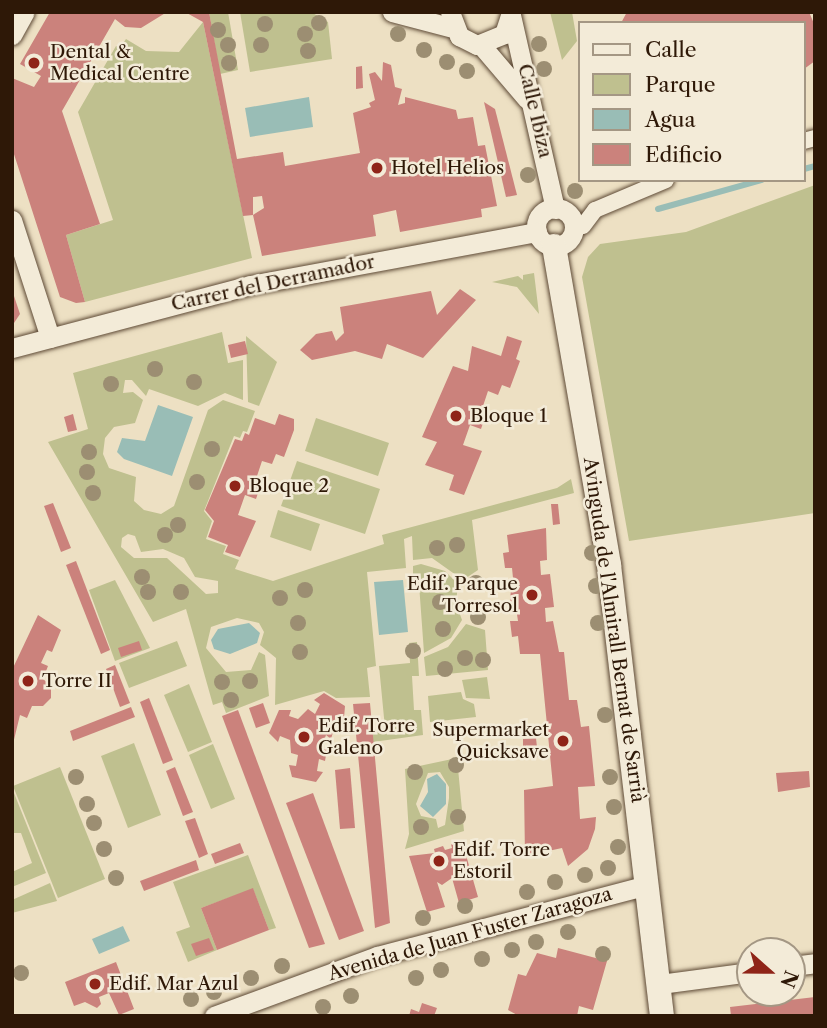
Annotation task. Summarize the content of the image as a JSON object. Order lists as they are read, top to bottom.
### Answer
{
  "streets": {
    "street": [
      "Calle Ibiza",
      "Carrer del Derramador",
      "Avinguda de l'Almirall Bernat de Sarrià",
      "Avenida de Juan Fuster Zaragoza"
    ]
  },
  "crossings": [
    ["Calle Ibiza", "Carrer del Derramador"],
    ["Calle Ibiza", "Avinguda de l'Almirall Bernat de Sarrià"],
    ["Carrer del Derramador", "Avinguda de l'Almirall Bernat de Sarrià"],
    ["Avinguda de l'Almirall Bernat de Sarrià", "Avenida de Juan Fuster Zaragoza"]
  ],
  "places": [
    "Dental & Medical Centre",
    "Hotel Helios",
    "Bloque 1",
    "Bloque 2",
    "Edif. Parque Torresol",
    "Torre II",
    "Edif. Torre Galeno",
    "Supermarket Quicksave",
    "Edif. Torre Estoril",
    "Edif. Mar Azul"
  ],
  "legend": [
    "Calle",
    "Parque",
    "Agua",
    "Edificio"
  ],
  "north": "right"
}
